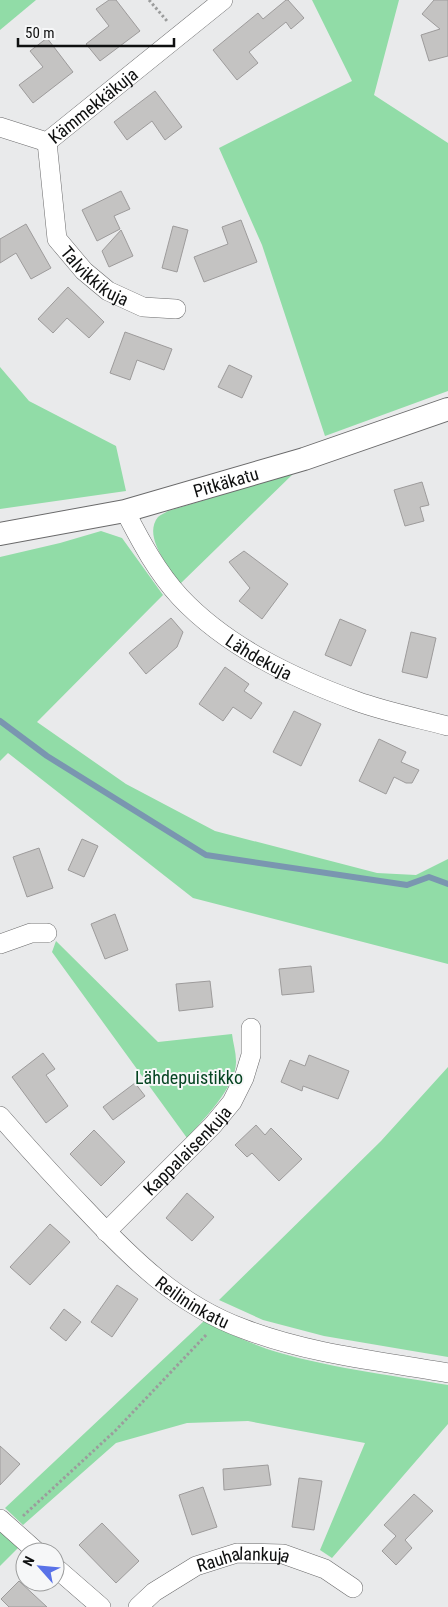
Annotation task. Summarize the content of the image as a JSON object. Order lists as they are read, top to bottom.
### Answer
{
  "streets": {
    "street": [
      "Kämmekkäkuja",
      "Talvikkikuja",
      "Pitkäkatu",
      "Lähdekuja",
      "Kappalaisenkuja",
      "Reilininkatu",
      "Rauhalankuja"
    ]
  },
  "crossings": [
    ["Kämmekkäkuja", "Talvikkikuja"],
    ["Pitkäkatu", "Lähdekuja"],
    ["Kappalaisenkuja", "Reilininkatu"]
  ],
  "parks": ["Lähdepuistikko"],
  "scale_bar": "50 m",
  "north": "top left"
}
